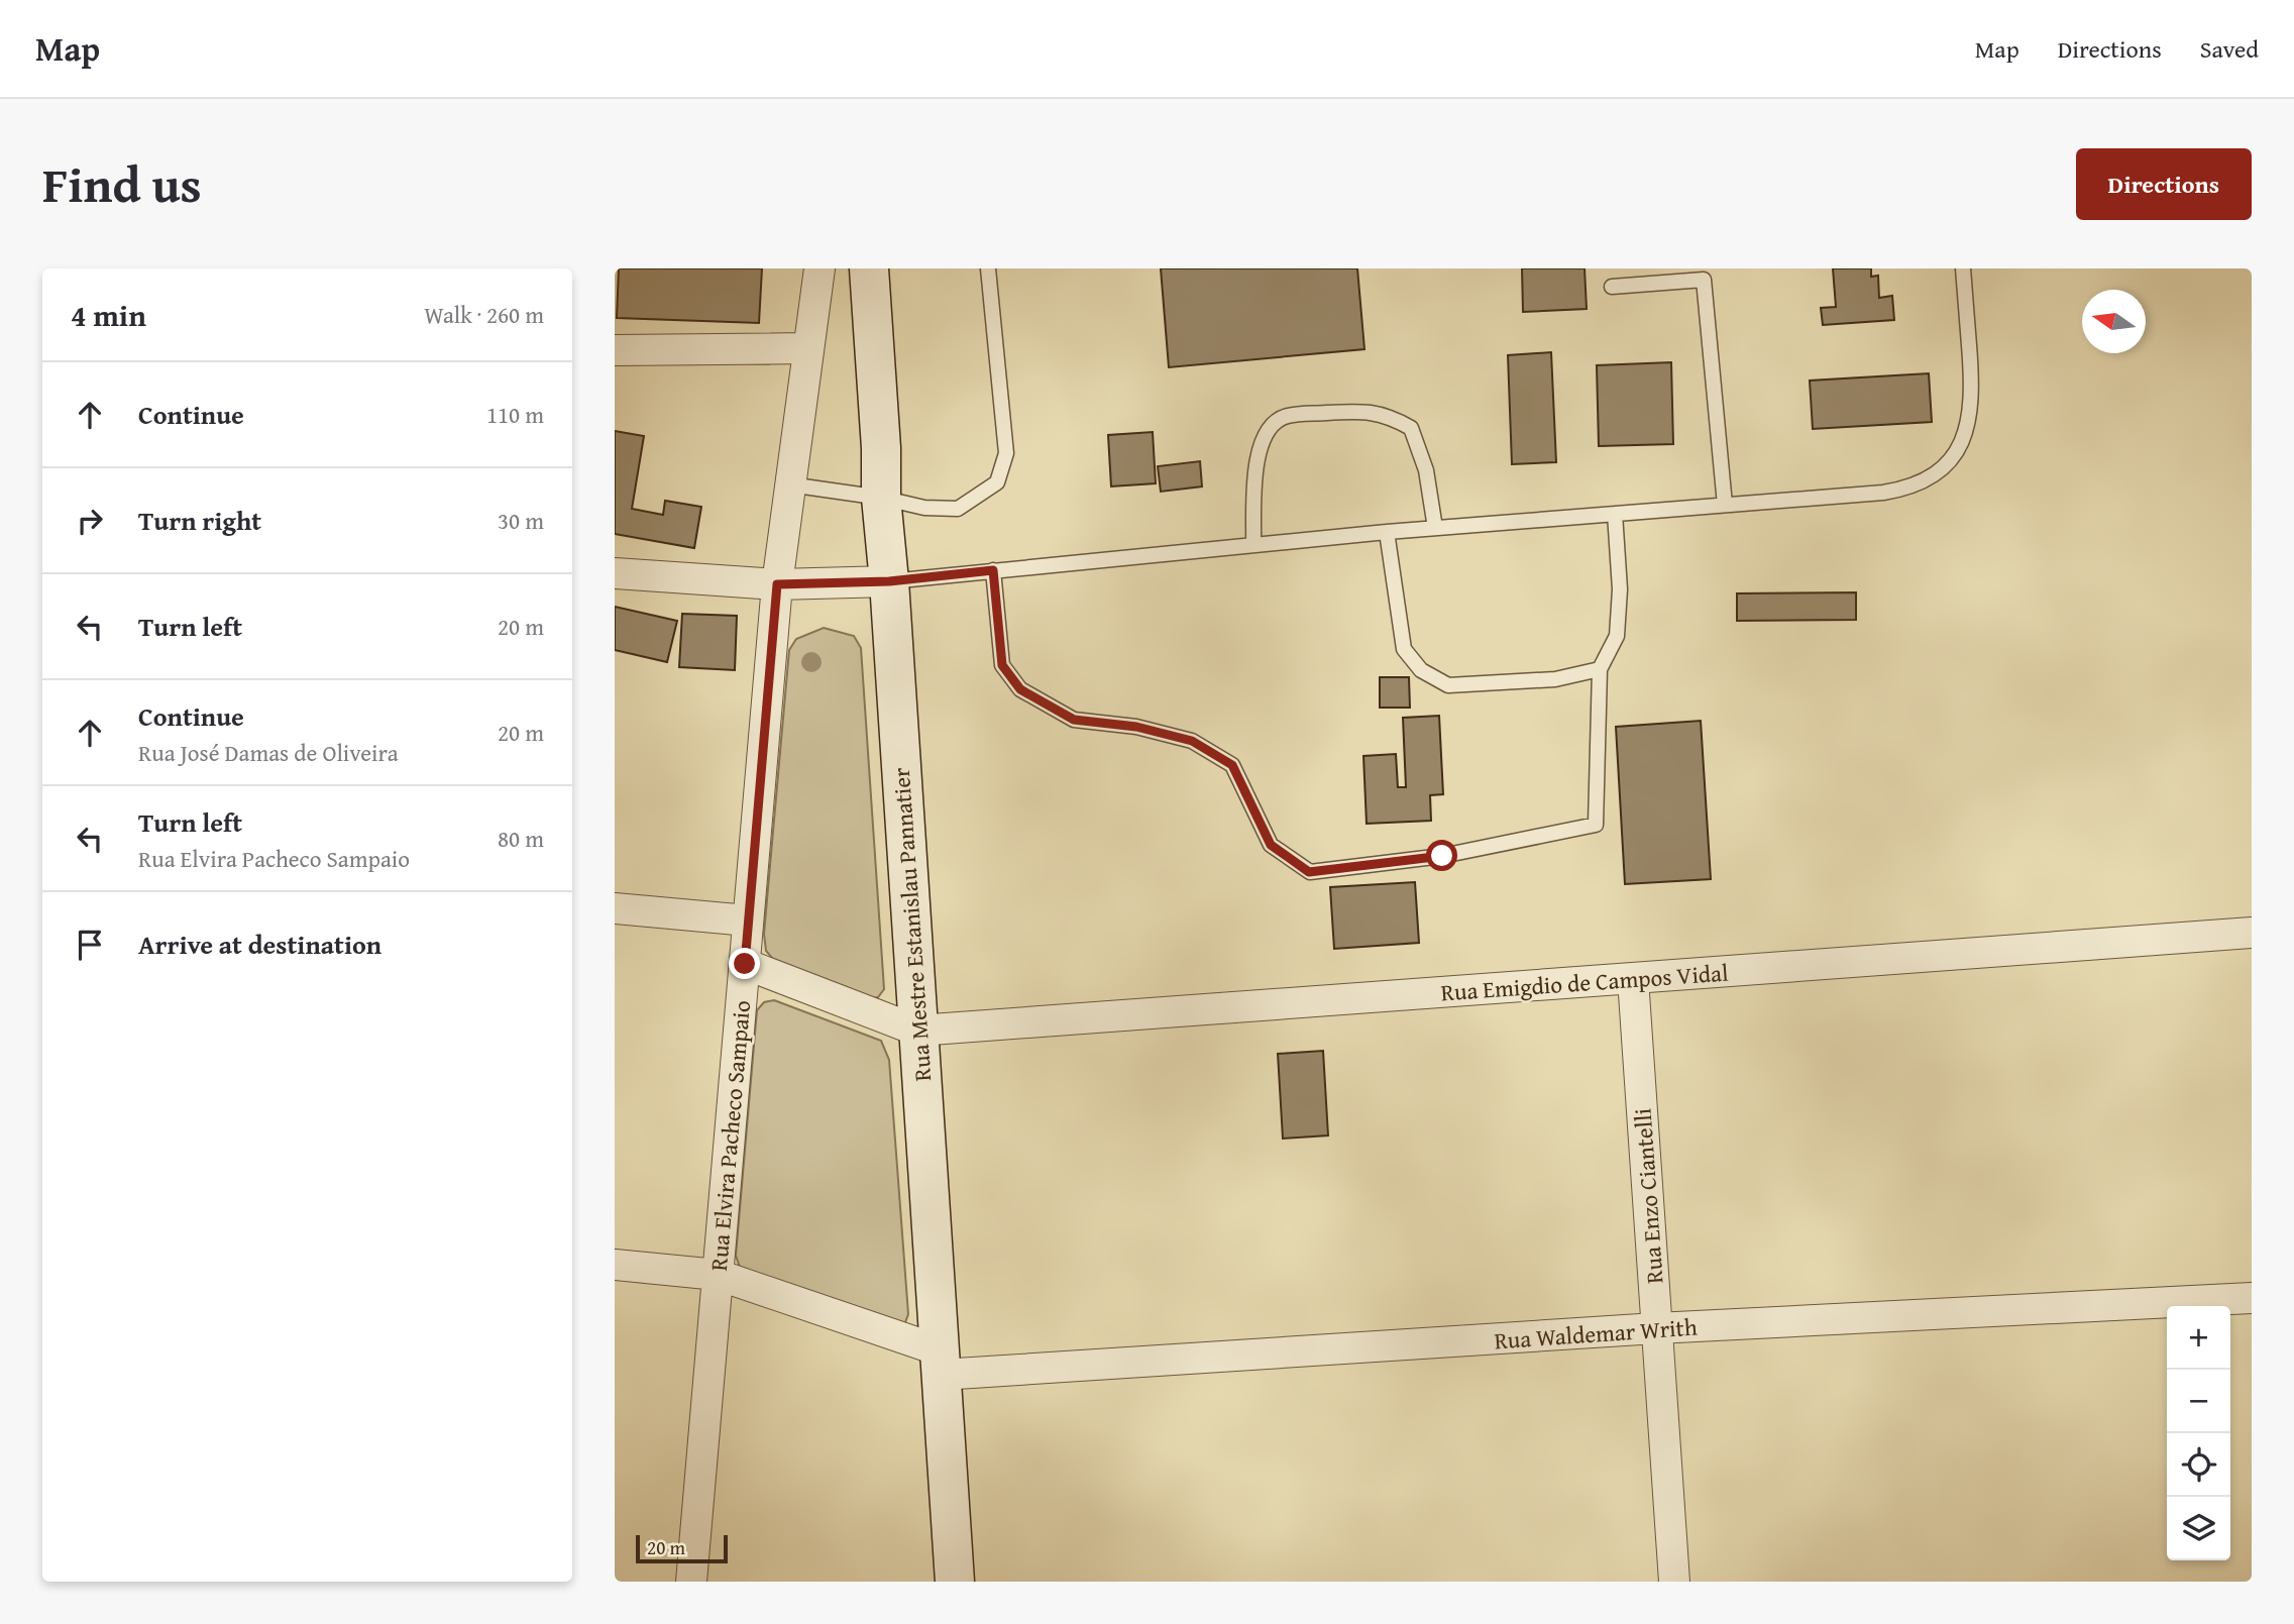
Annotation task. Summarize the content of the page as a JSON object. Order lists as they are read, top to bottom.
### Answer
{
  "streets": {
    "street": [
      "Rua Mestre Estanislau Pannatier",
      "Rua Emigdio de Campos Vidal",
      "Rua Elvira Pacheco Sampaio",
      "Rua Enzo Ciantelli",
      "Rua Waldemar Writh"
    ]
  },
  "crossings": [
    ["Rua Mestre Estanislau Pannatier", "Rua Emigdio de Campos Vidal"],
    ["Rua Mestre Estanislau Pannatier", "Rua Waldemar Writh"],
    ["Rua Emigdio de Campos Vidal", "Rua Enzo Ciantelli"],
    ["Rua Elvira Pacheco Sampaio", "Rua Waldemar Writh"],
    ["Rua Enzo Ciantelli", "Rua Waldemar Writh"]
  ],
  "scale_bar": "20 m",
  "north": "left",
  "page": {
    "header": "Map",
    "nav": ["Map", "Directions", "Saved"],
    "title": "Find us",
    "buttons": "Directions",
    "heading": ["4 min", "Walk · 260 m"],
    "list": [
      ["Continue", "110 m"],
      ["Turn right", "30 m"],
      ["Turn left", "20 m"],
      ["Continue", "Rua José Damas de Oliveira", "20 m"],
      ["Turn left", "Rua Elvira Pacheco Sampaio", "80 m"],
      "Arrive at destination"
    ],
    "map_buttons": ["+", "−"],
    "scale": "20 m"
  }
}
